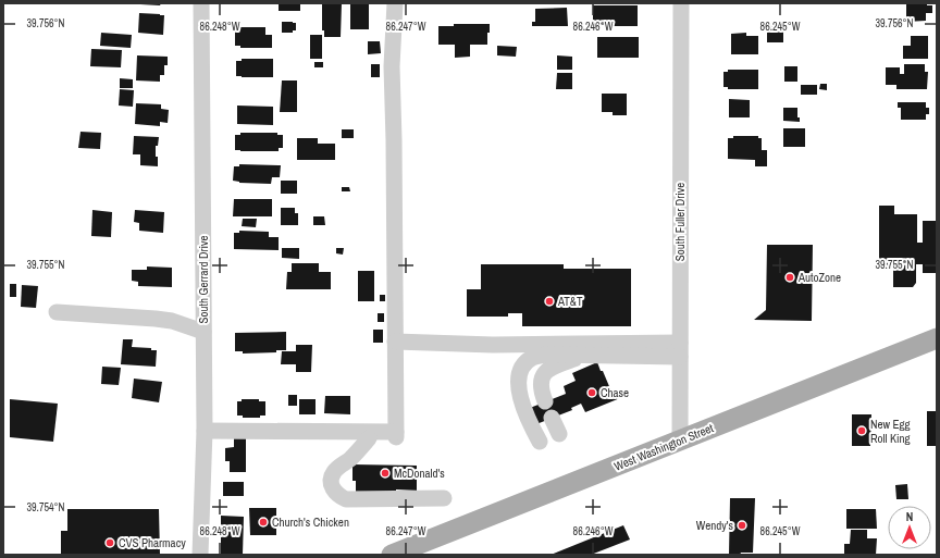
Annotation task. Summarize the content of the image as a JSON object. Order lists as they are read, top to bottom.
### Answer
{
  "streets": {
    "main road": ["West Washington Street"],
    "street": ["South Fuller Drive", "South Gerrard Drive"]
  },
  "crossings": [
    ["South Fuller Drive", "West Washington Street"]
  ],
  "places": [
    "AutoZone",
    "AT&T",
    "Chase",
    "New Egg Roll King",
    "McDonald's",
    "Church's Chicken",
    "Wendy's",
    "CVS Pharmacy"
  ],
  "north": "top",
  "coordinates": [
    "39.756°N",
    "86.248°W",
    "86.247°W",
    "86.246°W",
    "86.245°W",
    "39.755°N",
    "39.754°N"
  ]
}
